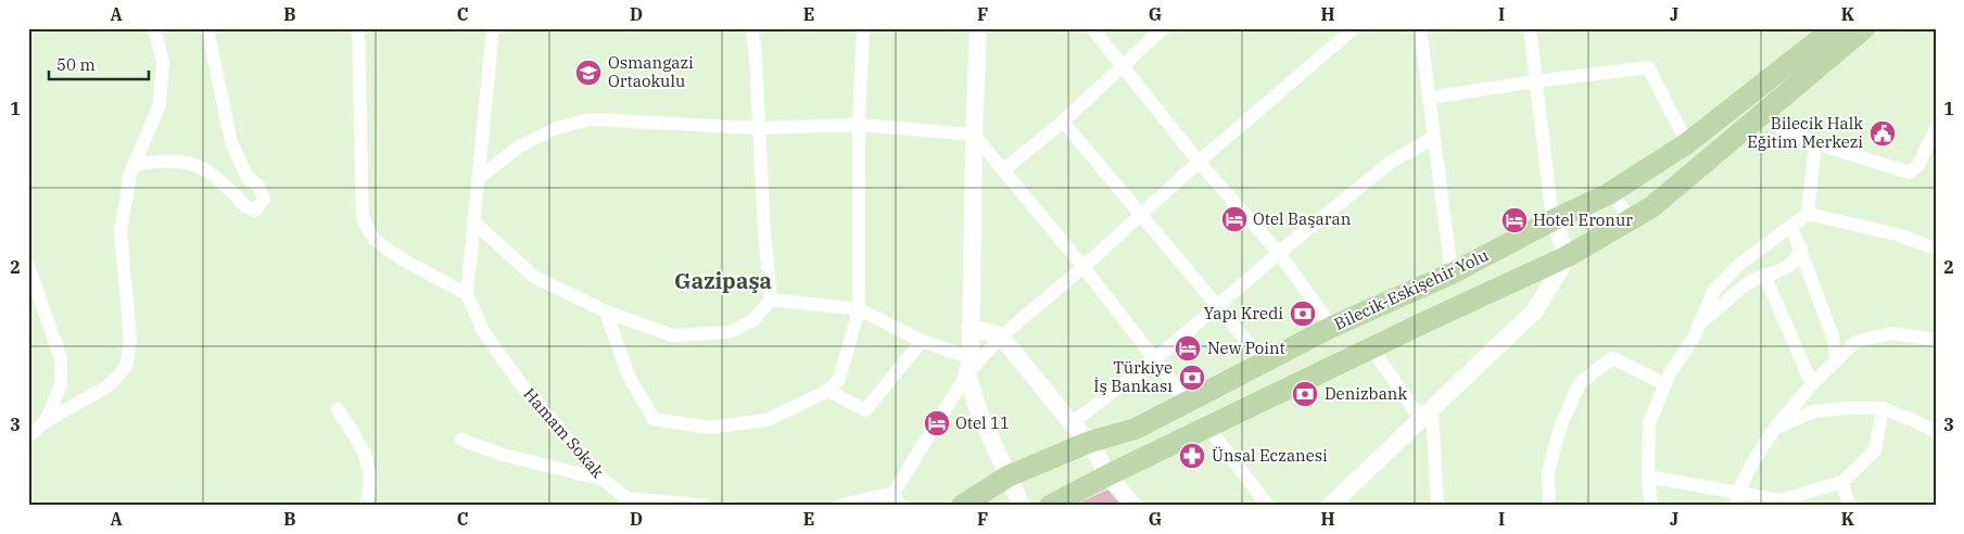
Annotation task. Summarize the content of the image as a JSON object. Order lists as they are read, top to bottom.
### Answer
{
  "streets": {
    "main road": ["Bilecik-Eskişehir Yolu"],
    "street": ["Hamam Sokak"]
  },
  "districts": ["Gazipaşa"],
  "places": {
    "school or university": ["Osmangazi Ortaokulu"],
    "public building": ["Bilecik Halk Eğitim Merkezi"],
    "hotel": [
      "Otel Başaran",
      "Hotel Eronur",
      "New Point",
      "Otel 11"
    ],
    "bank": ["Yapı Kredi", "Türkiye İş Bankası", "Denizbank"],
    "pharmacy": ["Ünsal Eczanesi"]
  },
  "scale_bar": "50 m",
  "grid": {
    "columns": [
      "A",
      "B",
      "C",
      "D",
      "E",
      "F",
      "G",
      "H",
      "I",
      "J",
      "K"
    ],
    "rows": ["1", "2", "3"]
  }
}
